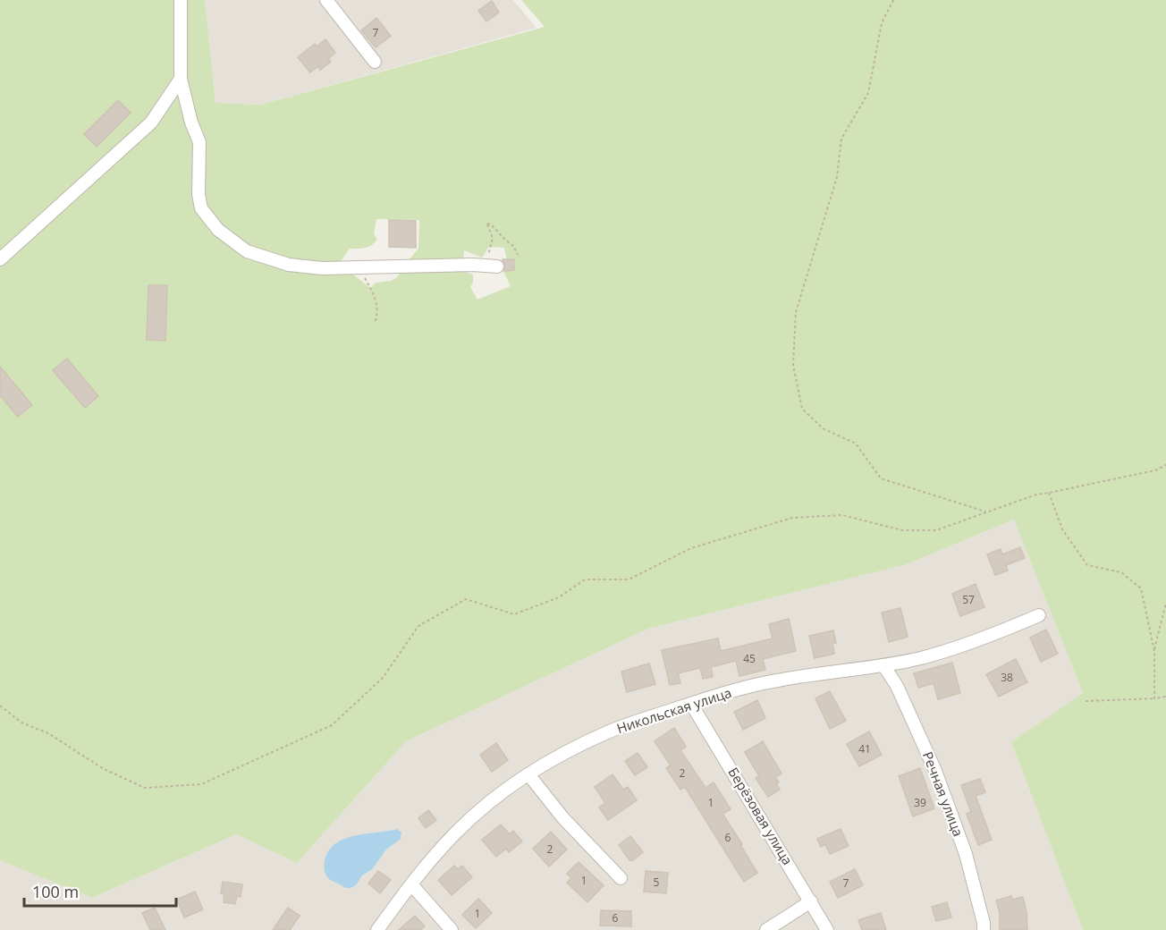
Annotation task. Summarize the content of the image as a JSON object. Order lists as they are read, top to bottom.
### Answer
{
  "streets": {
    "street": ["Никольская улица", "Речная улица", "Берёзовая улица"]
  },
  "crossings": [
    ["Никольская улица", "Речная улица"],
    ["Никольская улица", "Берёзовая улица"]
  ],
  "house_numbers": [
    "7",
    "57",
    "45",
    "38",
    "41",
    "2",
    "1",
    "39",
    "6",
    "2",
    "1",
    "5",
    "7",
    "1",
    "6"
  ],
  "scale_bar": "100 m"
}
